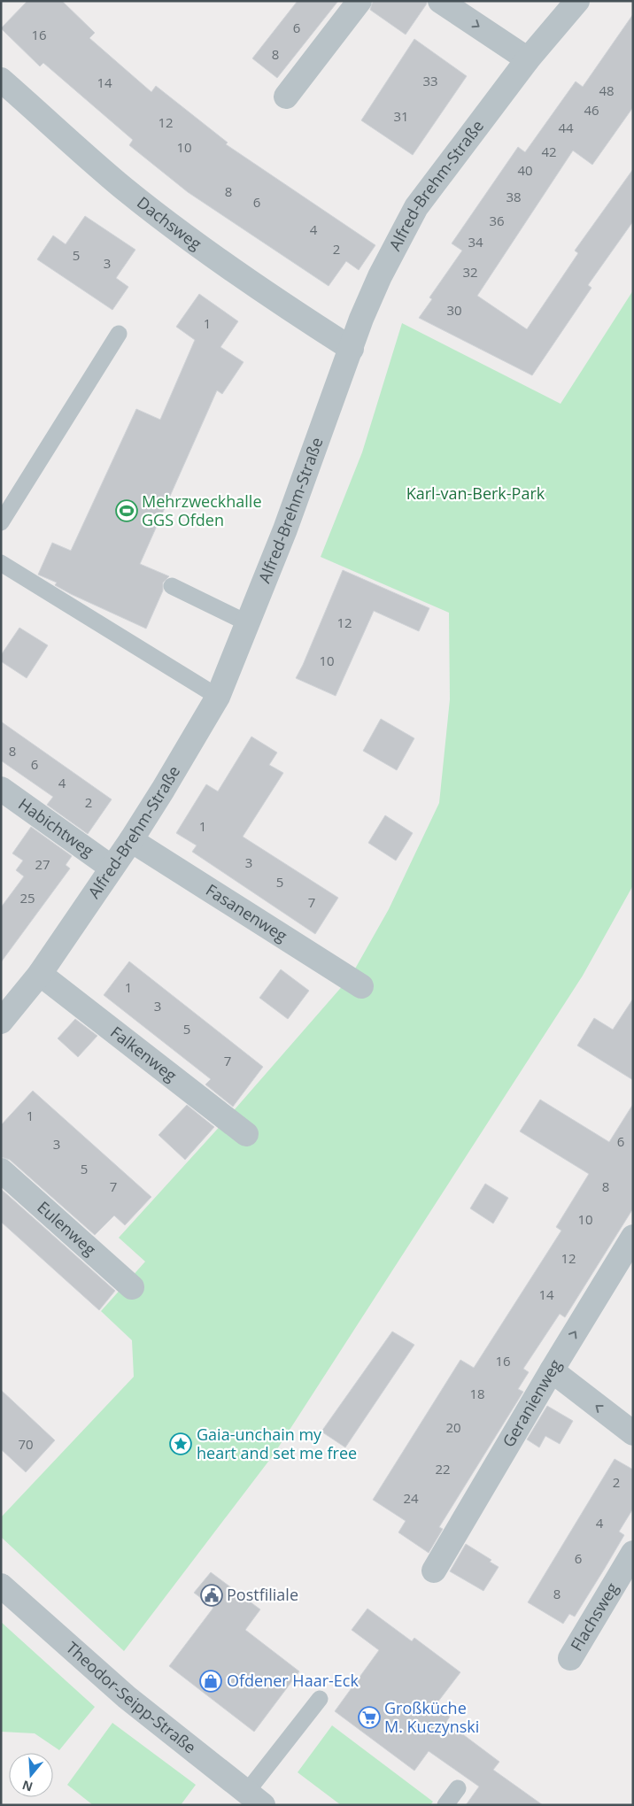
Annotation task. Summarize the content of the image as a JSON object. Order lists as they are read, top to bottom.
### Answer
{
  "streets": {
    "street": [
      "Alfred-Brehm-Straße",
      "Dachsweg",
      "Habichtweg",
      "Fasanenweg",
      "Falkenweg",
      "Eulenweg",
      "Geranienweg",
      "Flachsweg",
      "Theodor-Seipp-Straße"
    ]
  },
  "crossings": [
    ["Alfred-Brehm-Straße", "Dachsweg"],
    ["Alfred-Brehm-Straße", "Habichtweg"],
    ["Alfred-Brehm-Straße", "Fasanenweg"],
    ["Alfred-Brehm-Straße", "Falkenweg"]
  ],
  "one_way": ["Geranienweg"],
  "parks": ["Karl-van-Berk-Park"],
  "places": {
    "sports": ["Mehrzweckhalle GGS Ofden"],
    "place": ["Gaia-unchain my heart and set me free"],
    "public building": ["Postfiliale"],
    "shop": ["Ofdener Haar-Eck"],
    "supermarket": ["Großküche M. Kuczynski"]
  },
  "house_numbers": [
    "6",
    "16",
    "8",
    "33",
    "14",
    "48",
    "46",
    "31",
    "12",
    "44",
    "10",
    "42",
    "40",
    "8",
    "38",
    "6",
    "36",
    "4",
    "34",
    "2",
    "5",
    "3",
    "32",
    "30",
    "1",
    "12",
    "10",
    "8",
    "6",
    "4",
    "2",
    "1",
    "3",
    "27",
    "5",
    "25",
    "7",
    "1",
    "3",
    "5",
    "7",
    "1",
    "6",
    "3",
    "5",
    "7",
    "8",
    "10",
    "12",
    "14",
    "16",
    "18",
    "20",
    "70",
    "22",
    "2",
    "24",
    "4",
    "6",
    "8"
  ],
  "north": "bottom"
}
